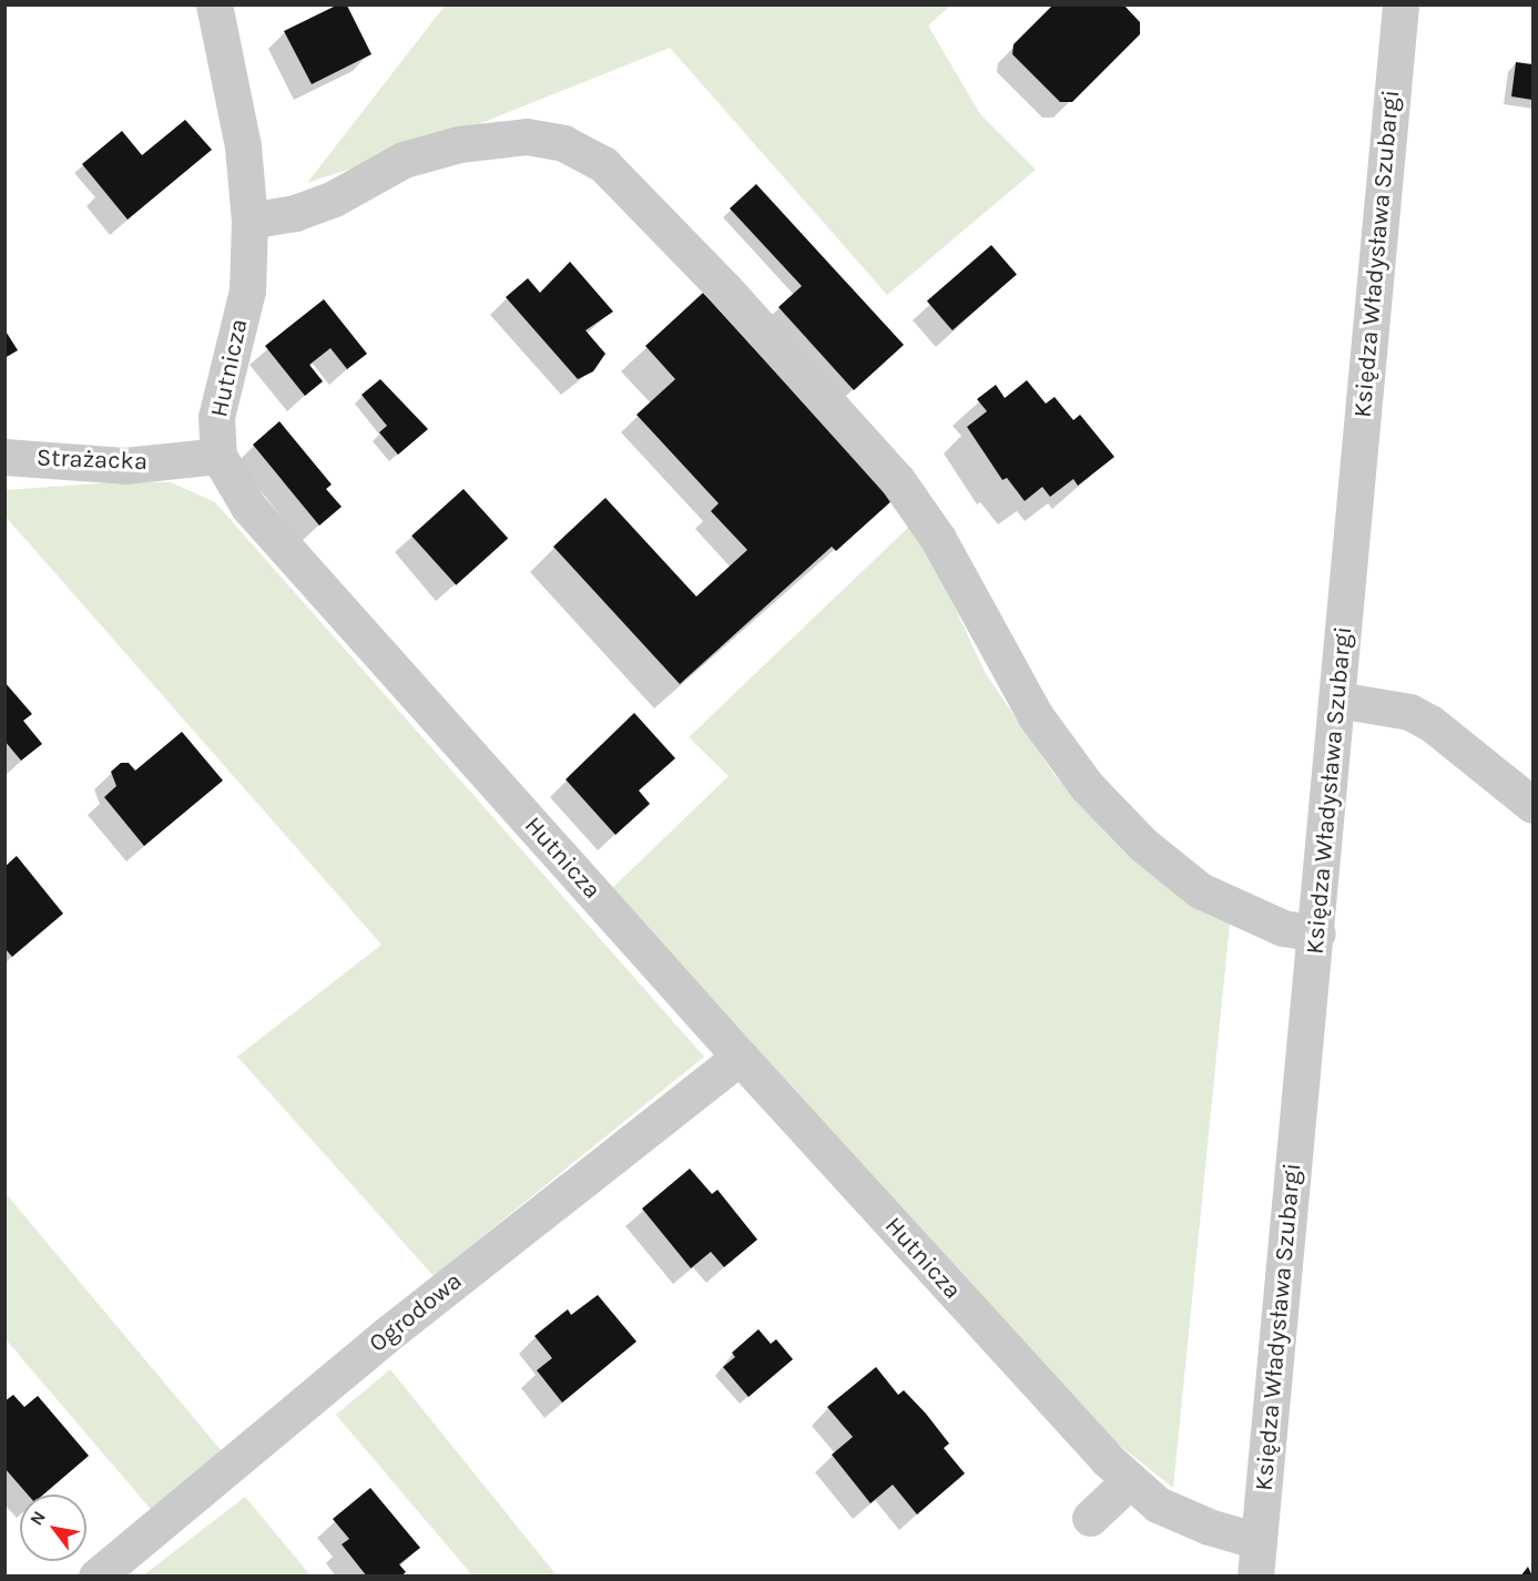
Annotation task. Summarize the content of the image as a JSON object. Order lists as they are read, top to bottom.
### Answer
{
  "streets": {
    "street": [
      "Księdza Władysława Szubargi",
      "Hutnicza",
      "Strażacka",
      "Ogrodowa"
    ]
  },
  "crossings": [
    ["Księdza Władysława Szubargi", "Hutnicza"],
    ["Hutnicza", "Strażacka"],
    ["Hutnicza", "Ogrodowa"]
  ],
  "north": "top left"
}
